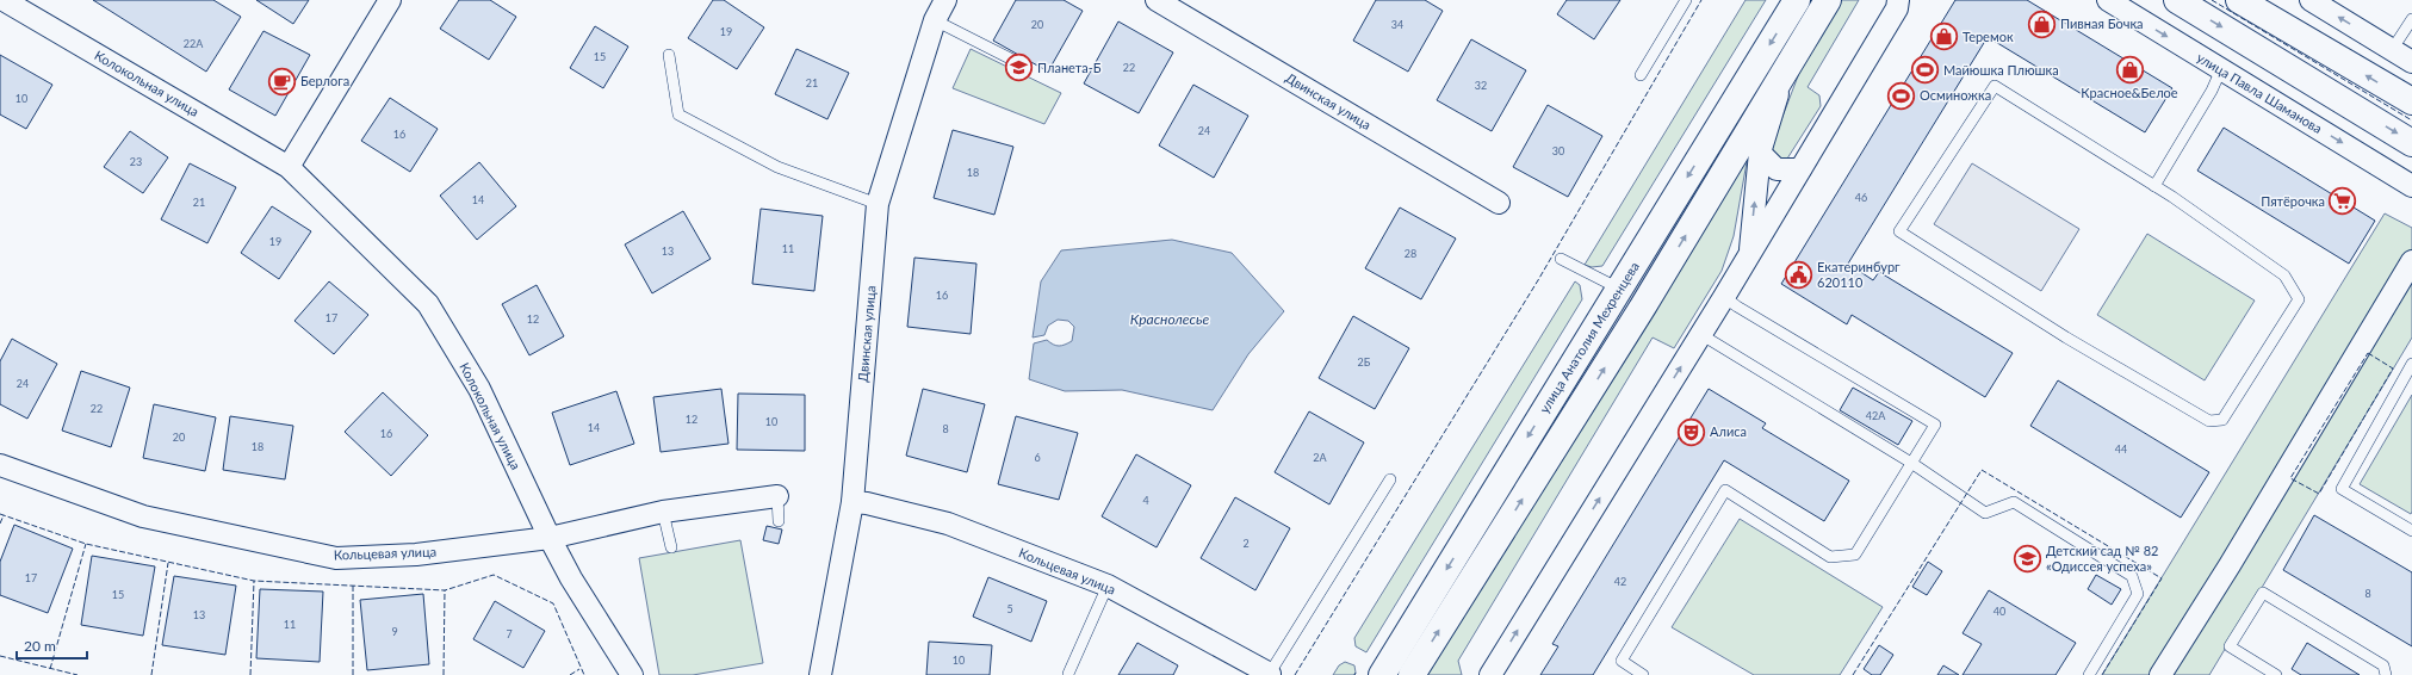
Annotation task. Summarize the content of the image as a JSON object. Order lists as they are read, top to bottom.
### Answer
{
  "streets": {
    "street": [
      "Колокольная улица",
      "улица Павла Шаманова",
      "Двинская улица",
      "улица Анатолия Мехренцева",
      "Кольцевая улица"
    ]
  },
  "crossings": [
    ["Колокольная улица", "Кольцевая улица"],
    ["Двинская улица", "Кольцевая улица"]
  ],
  "water": ["Краснолесье"],
  "places": {
    "shop": ["Пивная Бочка", "Теремок", "Красное&Белое"],
    "school or university": ["Планета-Б", "Детский сад № 82 «Одиссея успеха»"],
    "sports": ["Майюшка Плюшка", "Осминожка"],
    "cafe": ["Берлога"],
    "supermarket": ["Пятёрочка"],
    "public building": ["Екатеринбург 620110"],
    "theatre": ["Алиса"]
  },
  "house_numbers": [
    "20",
    "34",
    "19",
    "22А",
    "15",
    "22",
    "21",
    "32",
    "10",
    "24",
    "16",
    "30",
    "23",
    "18",
    "46",
    "14",
    "21",
    "19",
    "11",
    "13",
    "28",
    "16",
    "17",
    "12",
    "2Б",
    "24",
    "22",
    "42А",
    "12",
    "10",
    "14",
    "8",
    "16",
    "20",
    "18",
    "44",
    "6",
    "2А",
    "4",
    "2",
    "17",
    "42",
    "8",
    "15",
    "5",
    "40",
    "13",
    "11",
    "9",
    "7",
    "10"
  ],
  "scale_bar": "20 m"
}
